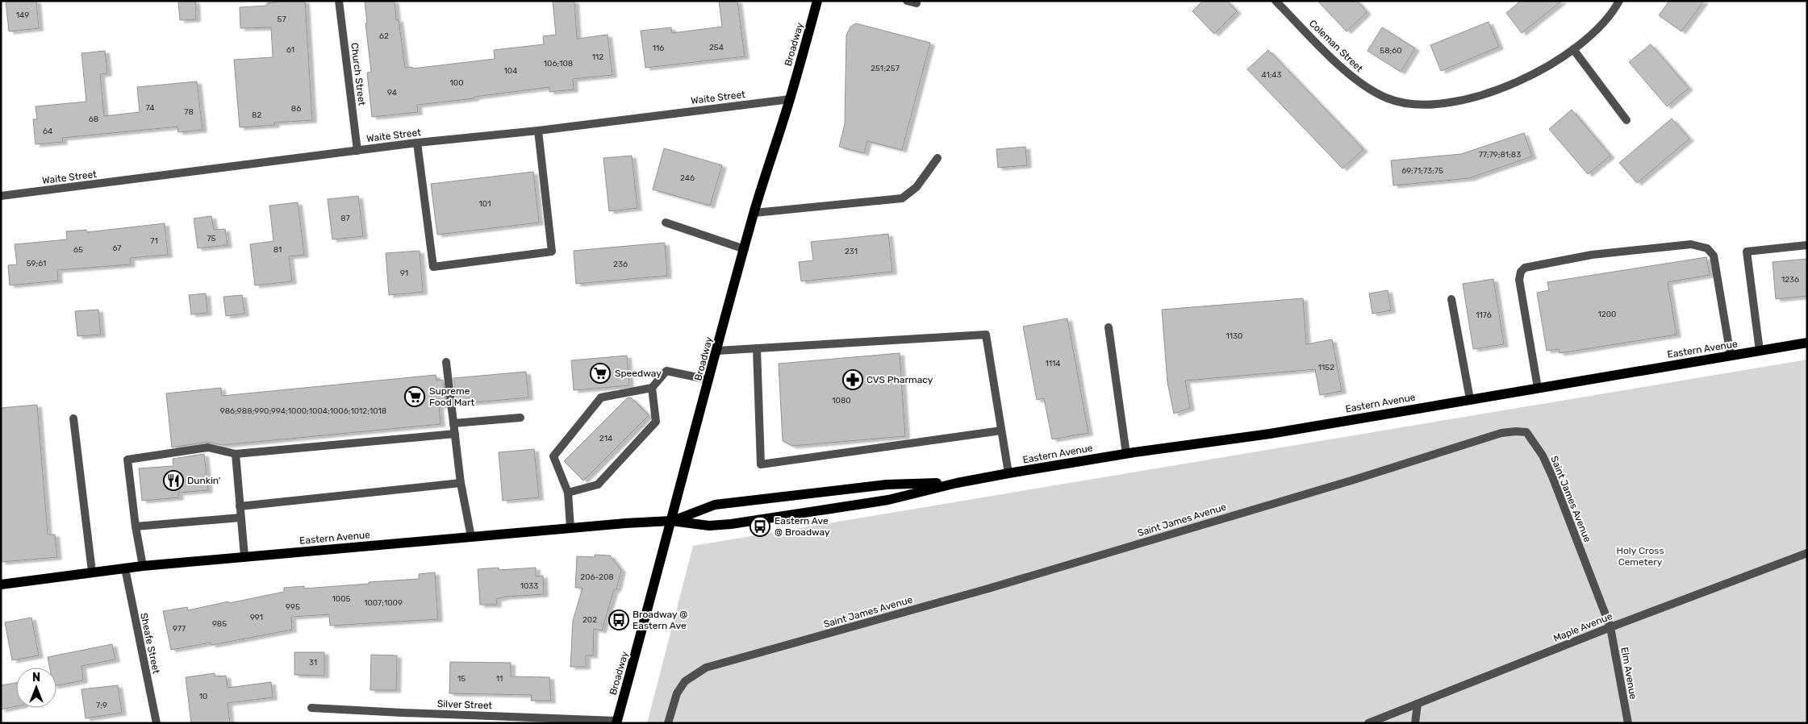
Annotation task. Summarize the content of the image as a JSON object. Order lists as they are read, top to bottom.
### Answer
{
  "streets": {
    "main road": ["Broadway", "Eastern Avenue"],
    "street": [
      "Coleman Street",
      "Church Street",
      "Waite Street",
      "Saint James Avenue",
      "Maple Avenue",
      "Sheafe Street",
      "Elm Avenue",
      "Silver Street"
    ]
  },
  "crossings": [
    ["Broadway", "Waite Street"],
    ["Broadway", "Eastern Avenue"],
    ["Broadway", "Silver Street"],
    ["Church Street", "Waite Street"],
    ["Eastern Avenue", "Sheafe Street"],
    ["Saint James Avenue", "Maple Avenue"],
    ["Saint James Avenue", "Elm Avenue"],
    ["Maple Avenue", "Elm Avenue"]
  ],
  "parks": ["Holy Cross Cemetery"],
  "places": {
    "supermarket": ["Speedway", "Supreme Food Mart"],
    "pharmacy": ["CVS Pharmacy"],
    "restaurant": ["Dunkin'"],
    "bus stop": ["Eastern Ave @ Broadway", "Broadway @ Eastern Ave"]
  },
  "house_numbers": [
    "149",
    "57",
    "62",
    "254",
    "116",
    "61",
    "58;60",
    "112",
    "106;108",
    "251;257",
    "104",
    "41;43",
    "100",
    "94",
    "74",
    "86",
    "78",
    "82",
    "68",
    "64",
    "77;79;81;83",
    "69;71;73;75",
    "246",
    "101",
    "87",
    "75",
    "71",
    "67",
    "65",
    "81",
    "231",
    "59;61",
    "236",
    "91",
    "1236",
    "1200",
    "1176",
    "1130",
    "1114",
    "1152",
    "1080",
    "986;988;990;994;1000;1004;1006;1012;1018",
    "214",
    "206-208",
    "1033",
    "1005",
    "1007;1009",
    "995",
    "991",
    "202",
    "985",
    "977",
    "31",
    "15",
    "11",
    "10",
    "7;9"
  ],
  "north": "top"
}
